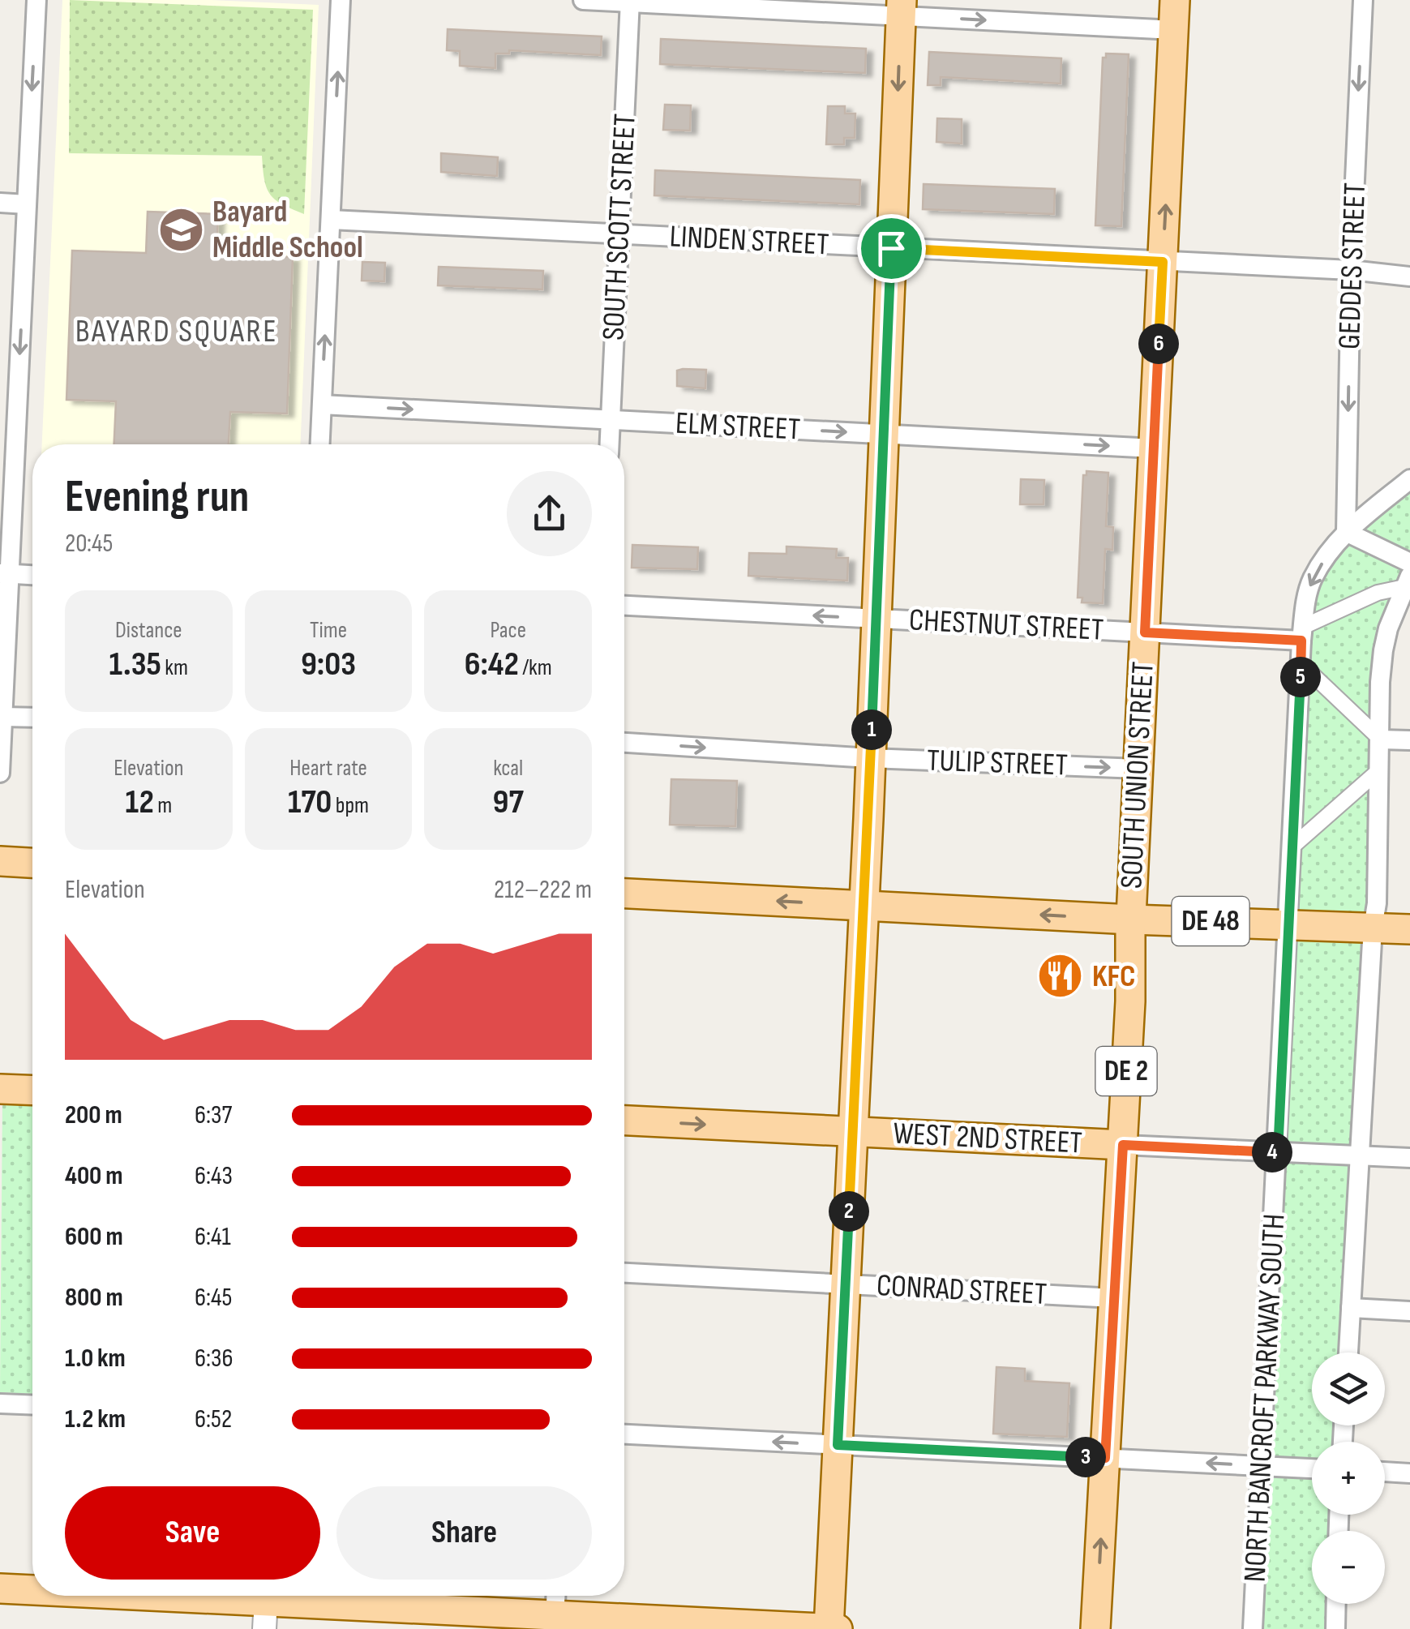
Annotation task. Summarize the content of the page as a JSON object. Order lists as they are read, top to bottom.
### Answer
{
  "streets": {
    "main road": [
      "SOUTH UNION STREET",
      "DE 48",
      "DE 2",
      "WEST 2ND STREET"
    ],
    "street": [
      "SOUTH SCOTT STREET",
      "LINDEN STREET",
      "GEDDES STREET",
      "ELM STREET",
      "CHESTNUT STREET",
      "TULIP STREET",
      "CONRAD STREET",
      "NORTH BANCROFT PARKWAY SOUTH"
    ]
  },
  "crossings": [
    ["SOUTH SCOTT STREET", "LINDEN STREET"],
    ["SOUTH SCOTT STREET", "ELM STREET"],
    ["LINDEN STREET", "GEDDES STREET"],
    ["LINDEN STREET", "SOUTH UNION STREET"],
    ["GEDDES STREET", "NORTH BANCROFT PARKWAY SOUTH"],
    ["ELM STREET", "SOUTH UNION STREET"],
    ["CHESTNUT STREET", "SOUTH UNION STREET"],
    ["CHESTNUT STREET", "NORTH BANCROFT PARKWAY SOUTH"],
    ["TULIP STREET", "SOUTH UNION STREET"],
    ["SOUTH UNION STREET", "DE 48"],
    ["SOUTH UNION STREET", "DE 2"],
    ["DE 48", "DE 2"],
    ["DE 48", "NORTH BANCROFT PARKWAY SOUTH"],
    ["DE 2", "WEST 2ND STREET"],
    ["DE 2", "CONRAD STREET"],
    ["WEST 2ND STREET", "NORTH BANCROFT PARKWAY SOUTH"]
  ],
  "one_way": [
    "GEDDES STREET",
    "ELM STREET",
    "CHESTNUT STREET",
    "TULIP STREET"
  ],
  "districts": ["BAYARD SQUARE"],
  "places": {
    "school or university": ["Bayard Middle School"],
    "restaurant": ["KFC"]
  },
  "page": {
    "pins": [
      "6",
      "5",
      "1",
      "4",
      "2",
      "3"
    ],
    "heading": ["Evening run", "20:45"],
    "stats": [
      ["Distance", "1.35 km"],
      ["Time", "9:03"],
      ["Pace", "6:42 /km"],
      ["Elevation", "12 m"],
      ["Heart rate", "170 bpm"],
      ["kcal", "97"]
    ],
    "chart": ["Elevation", "212–222 m"],
    "list": [
      {
        "name": "200 m",
        "note": "6:37"
      },
      {
        "name": "400 m",
        "note": "6:43"
      },
      {
        "name": "600 m",
        "note": "6:41"
      },
      {
        "name": "800 m",
        "note": "6:45"
      },
      {
        "name": "1.0 km",
        "note": "6:36"
      },
      {
        "name": "1.2 km",
        "note": "6:52"
      }
    ],
    "map_buttons": ["+", "−"],
    "buttons": ["Save", "Share"]
  }
}
